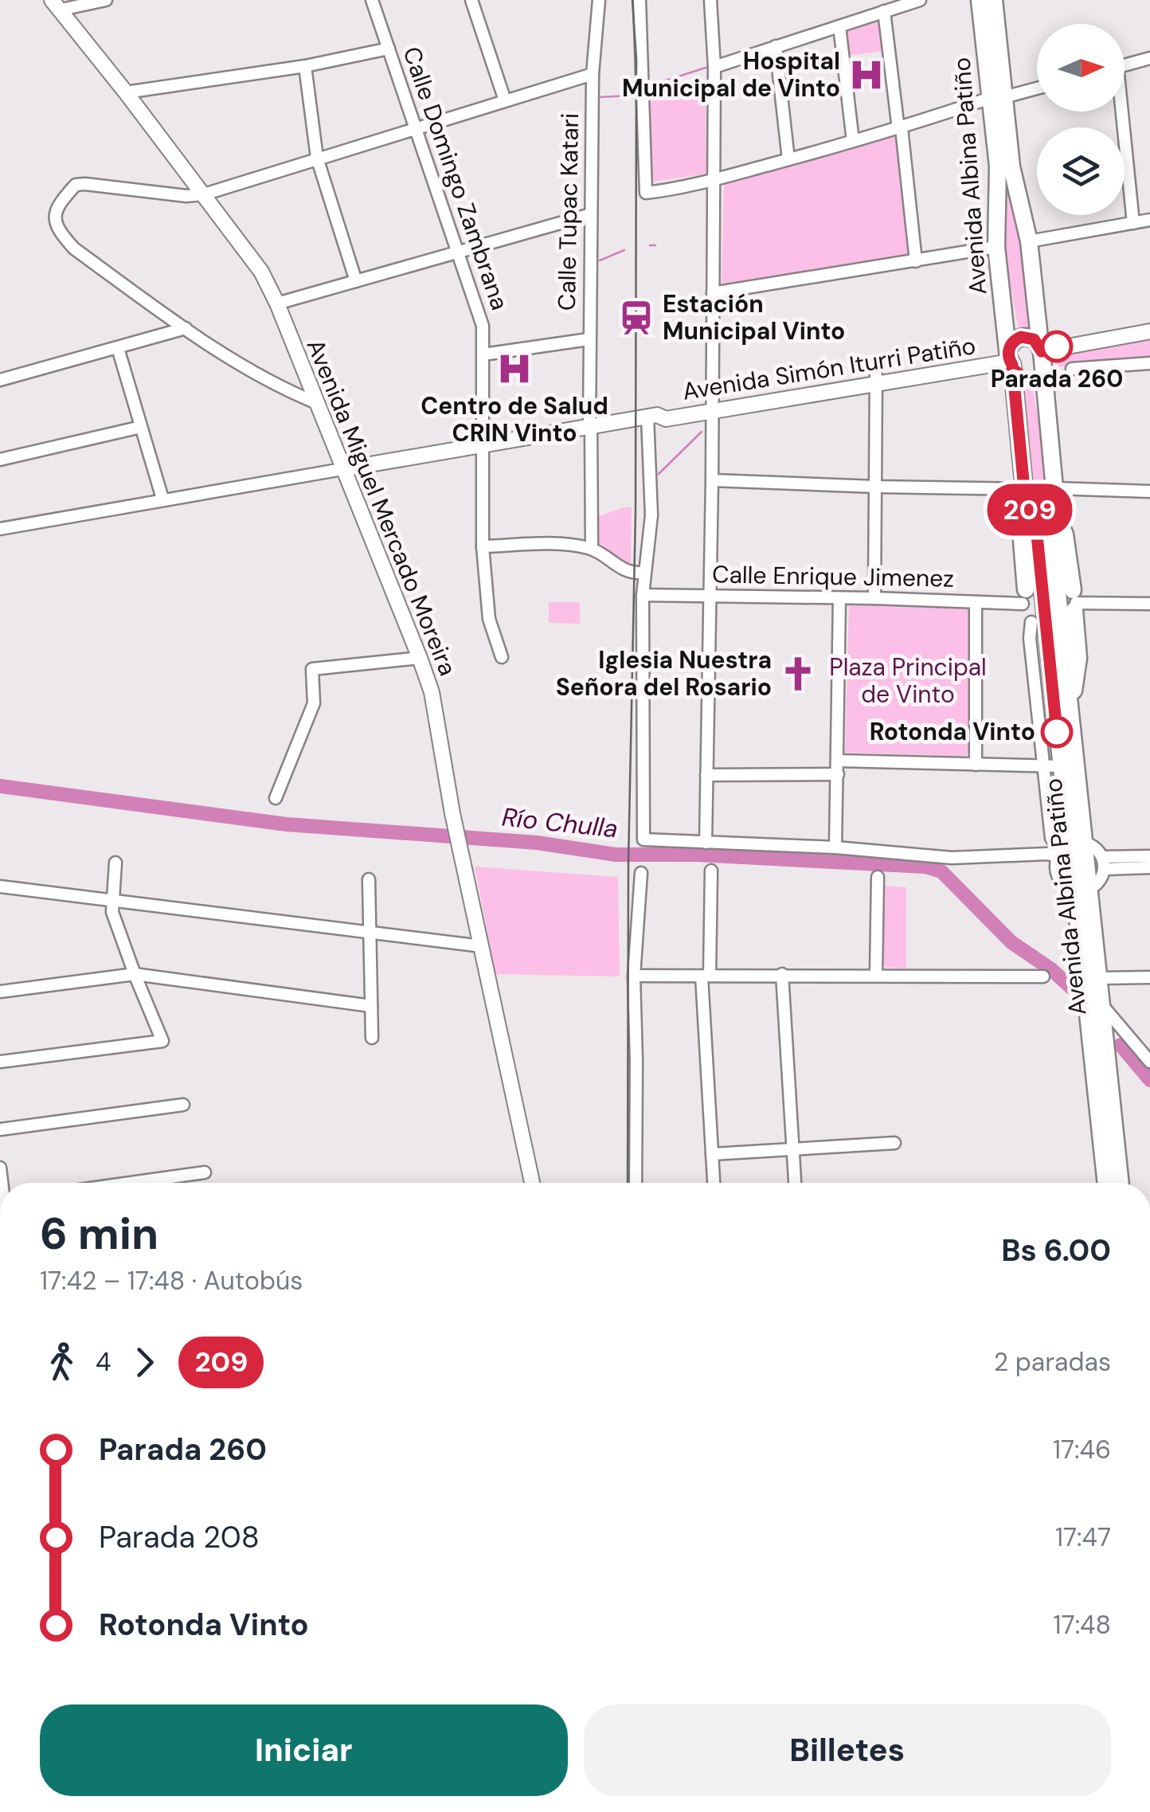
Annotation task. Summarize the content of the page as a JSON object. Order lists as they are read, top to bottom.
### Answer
{
  "streets": {
    "highway": ["Avenida Albina Patiño"],
    "main road": ["Avenida Simón Iturri Patiño", "Avenida Miguel Mercado Moreira"],
    "street": ["Calle Domingo Zambrana", "Calle Tupac Katari", "Calle Enrique Jimenez"]
  },
  "crossings": [
    ["Avenida Albina Patiño", "Avenida Simón Iturri Patiño"],
    ["Calle Domingo Zambrana", "Avenida Simón Iturri Patiño"],
    ["Calle Tupac Katari", "Avenida Simón Iturri Patiño"],
    ["Avenida Simón Iturri Patiño", "Avenida Miguel Mercado Moreira"]
  ],
  "water": ["Río Chulla"],
  "parks": ["Plaza Principal de Vinto"],
  "places": {
    "hospital": ["Hospital Municipal de Vinto", "Centro de Salud CRIN Vinto"],
    "station": ["Estación Municipal Vinto"],
    "other": ["Parada 260", "Rotonda Vinto"],
    "church": ["Iglesia Nuestra Señora del Rosario"]
  },
  "lines": ["bus line 209"],
  "north": "right",
  "page": {
    "on_map": "209",
    "heading": ["6 min", "17:42 – 17:48 · Autobús", "Bs 6.00"],
    "legs": ["4", "209", "2 paradas"],
    "list": [
      {
        "name": "Parada 260",
        "value": "17:46"
      },
      {
        "name": "Parada 208",
        "value": "17:47"
      },
      {
        "name": "Rotonda Vinto",
        "value": "17:48"
      }
    ],
    "buttons": ["Iniciar", "Billetes"]
  }
}
